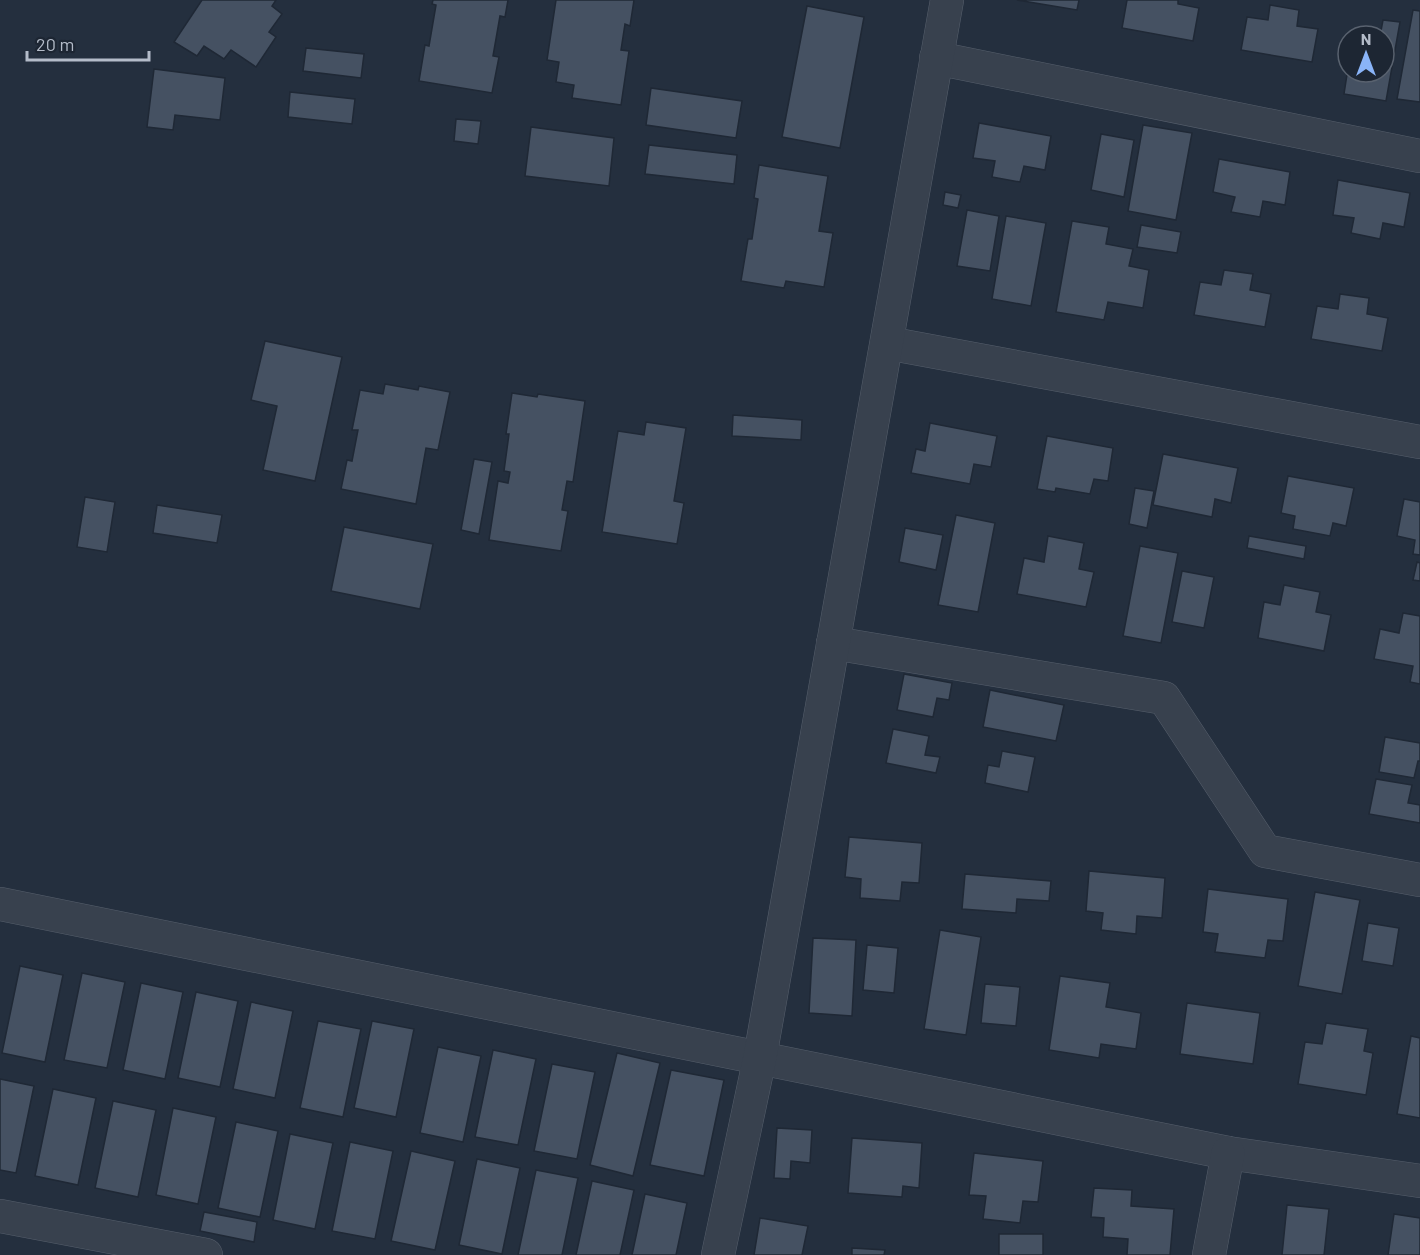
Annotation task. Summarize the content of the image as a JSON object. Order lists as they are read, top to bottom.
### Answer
{
  "scale_bar": "20 m",
  "north": "top"
}
